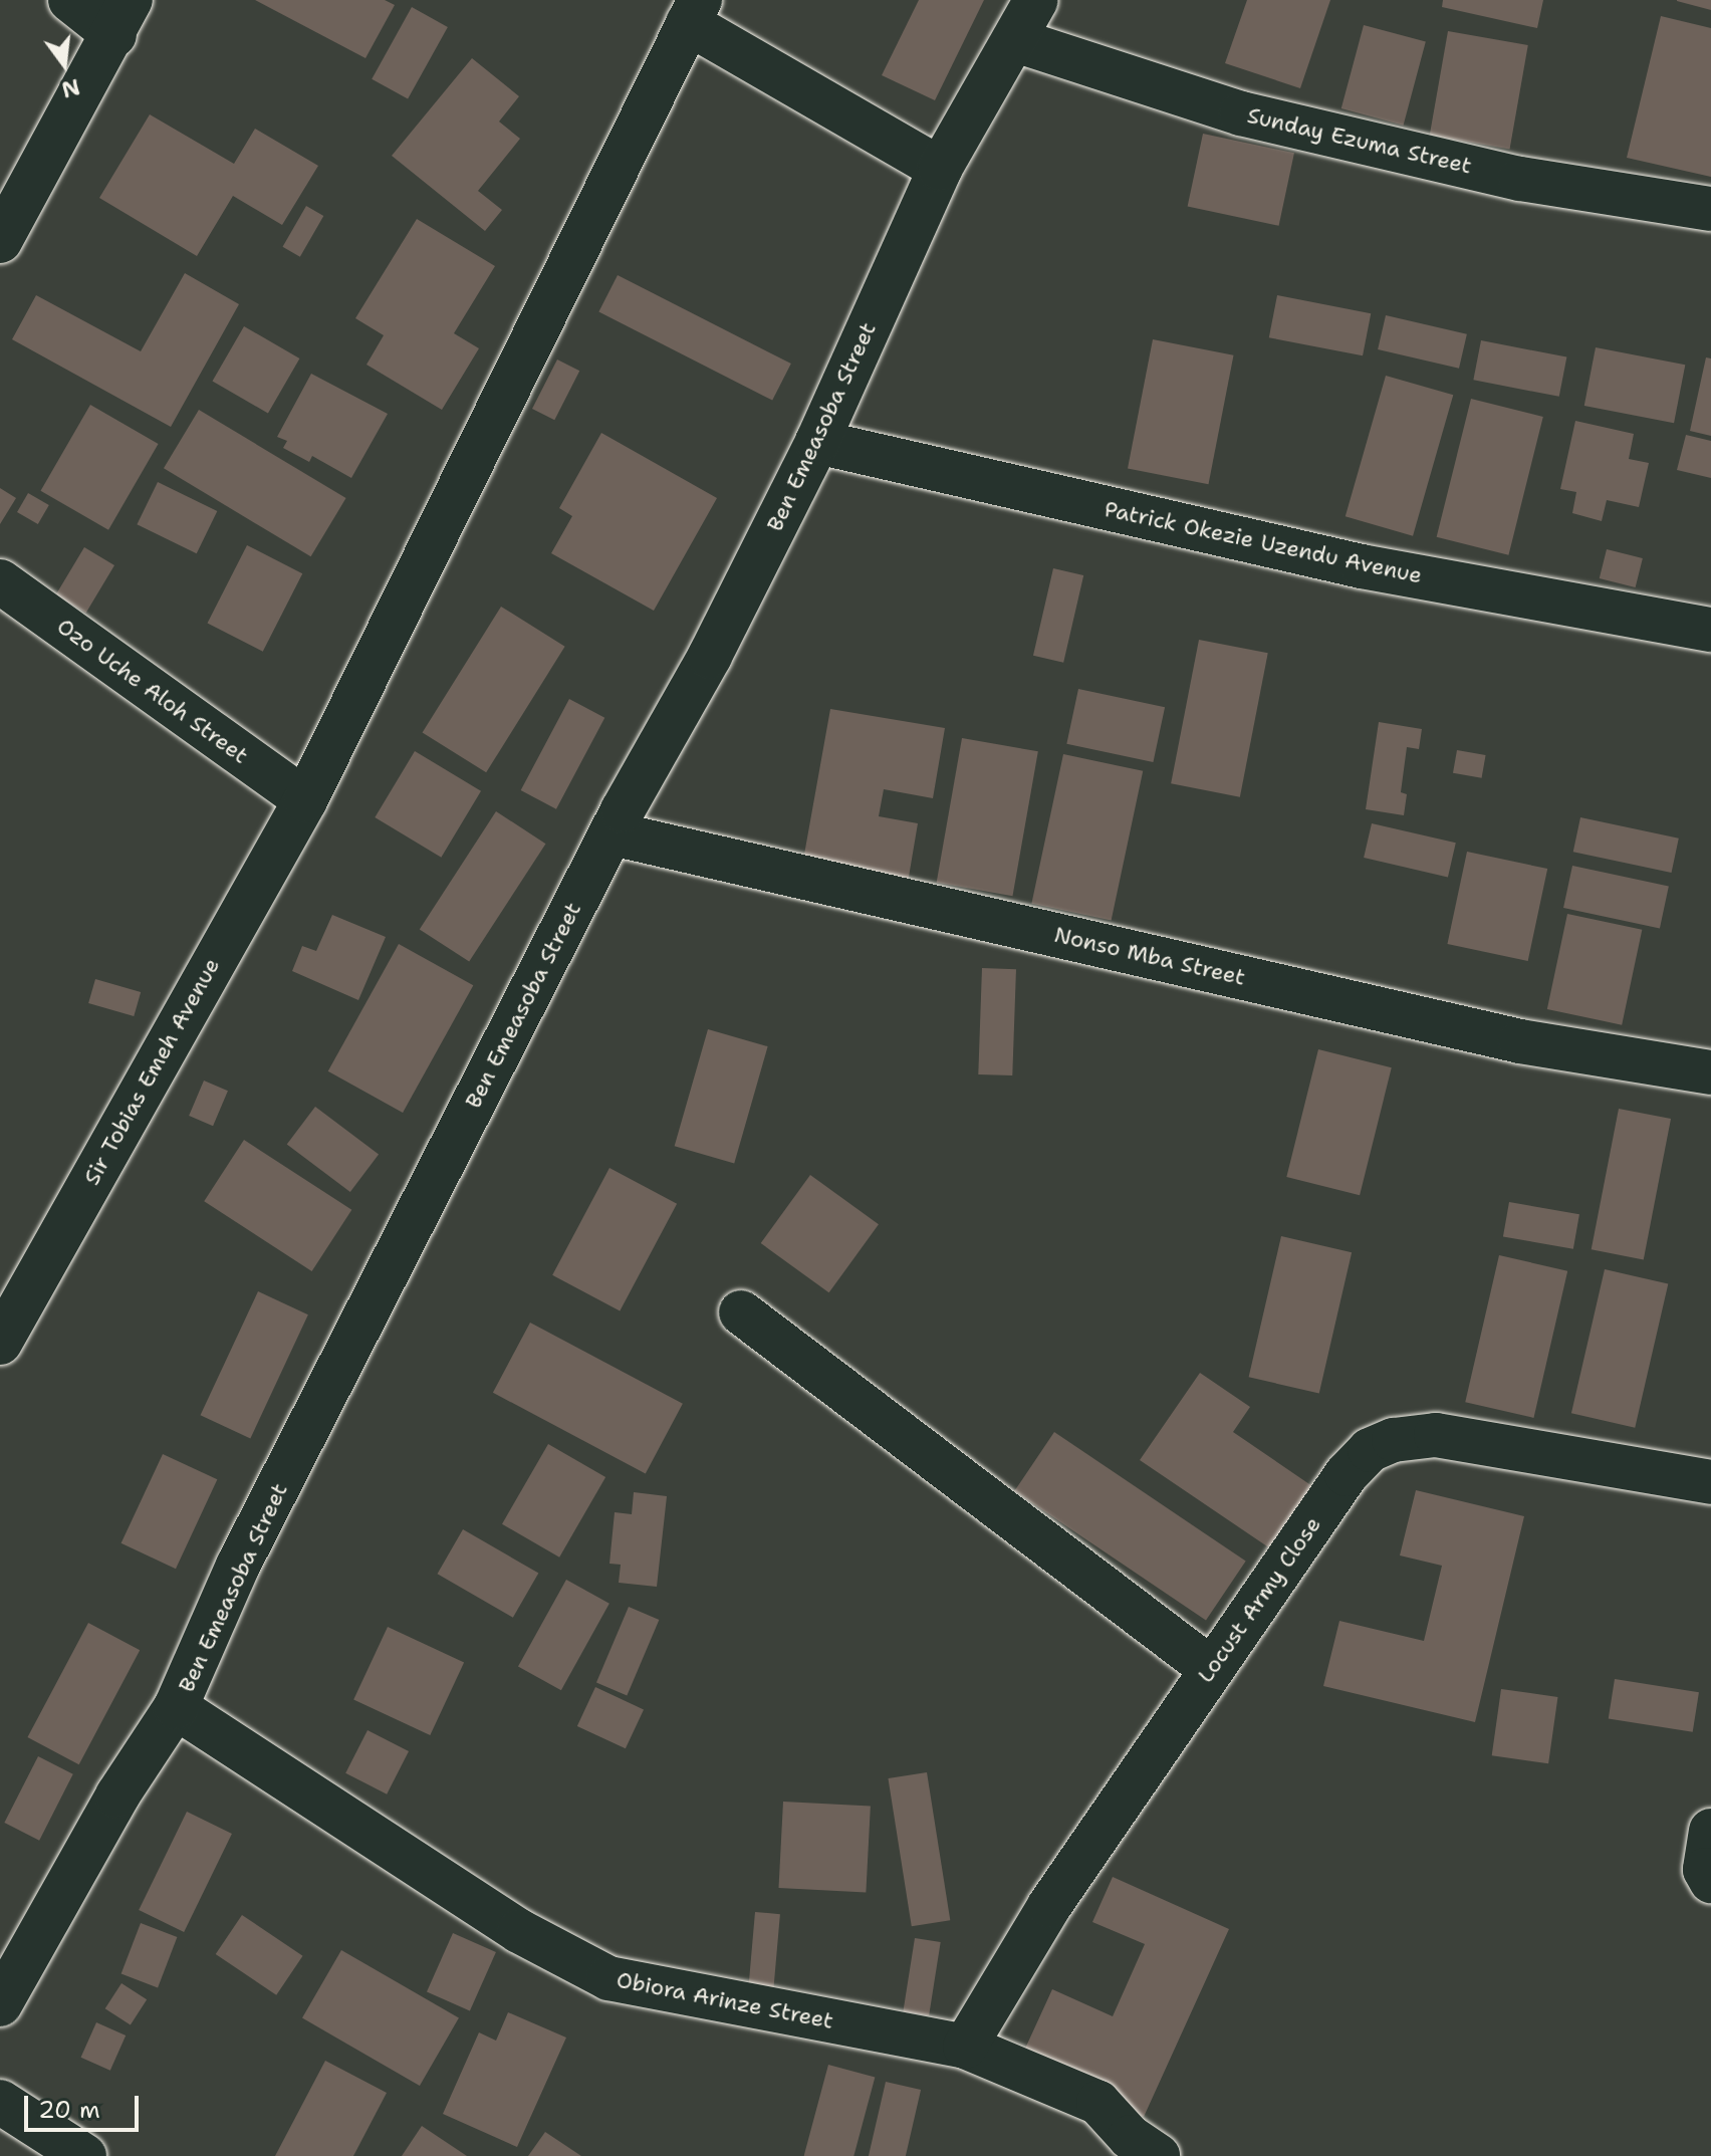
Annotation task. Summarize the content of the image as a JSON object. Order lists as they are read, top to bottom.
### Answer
{
  "streets": {
    "street": [
      "Sunday Ezuma Street",
      "Ben Emeasoba Street",
      "Patrick Okezie Uzendu Avenue",
      "Ozo Uche Aloh Street",
      "Nonso Mba Street",
      "Sir Tobias Emeh Avenue",
      "Locust Army Close",
      "Obiora Arinze Street"
    ]
  },
  "crossings": [
    ["Sunday Ezuma Street", "Ben Emeasoba Street"],
    ["Ben Emeasoba Street", "Patrick Okezie Uzendu Avenue"],
    ["Ben Emeasoba Street", "Nonso Mba Street"],
    ["Ben Emeasoba Street", "Obiora Arinze Street"],
    ["Ozo Uche Aloh Street", "Sir Tobias Emeh Avenue"],
    ["Locust Army Close", "Obiora Arinze Street"]
  ],
  "scale_bar": "20 m",
  "north": "bottom"
}
